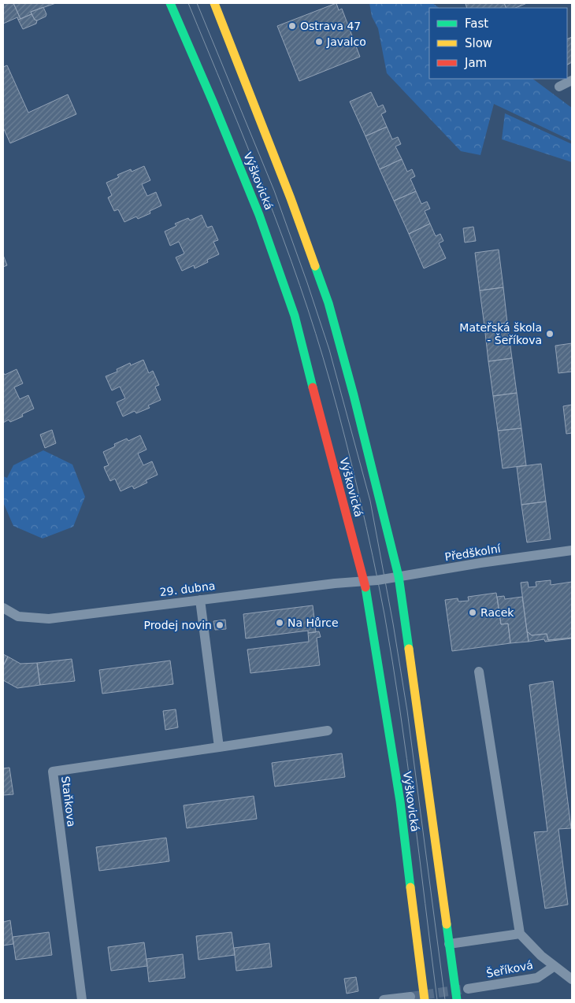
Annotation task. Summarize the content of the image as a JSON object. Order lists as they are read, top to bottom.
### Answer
{
  "streets": {
    "street": [
      "Výškovická",
      "Předškolní",
      "29. dubna",
      "Staňkova",
      "Šeříková"
    ]
  },
  "crossings": [
    ["Výškovická", "Předškolní"],
    ["Výškovická", "29. dubna"],
    ["Předškolní", "29. dubna"]
  ],
  "places": [
    "Ostrava 47",
    "Javalco",
    "Mateřská škola - Šeříkova",
    "Racek",
    "Na Hůrce",
    "Prodej novin"
  ],
  "legend": ["Fast", "Slow", "Jam"]
}
